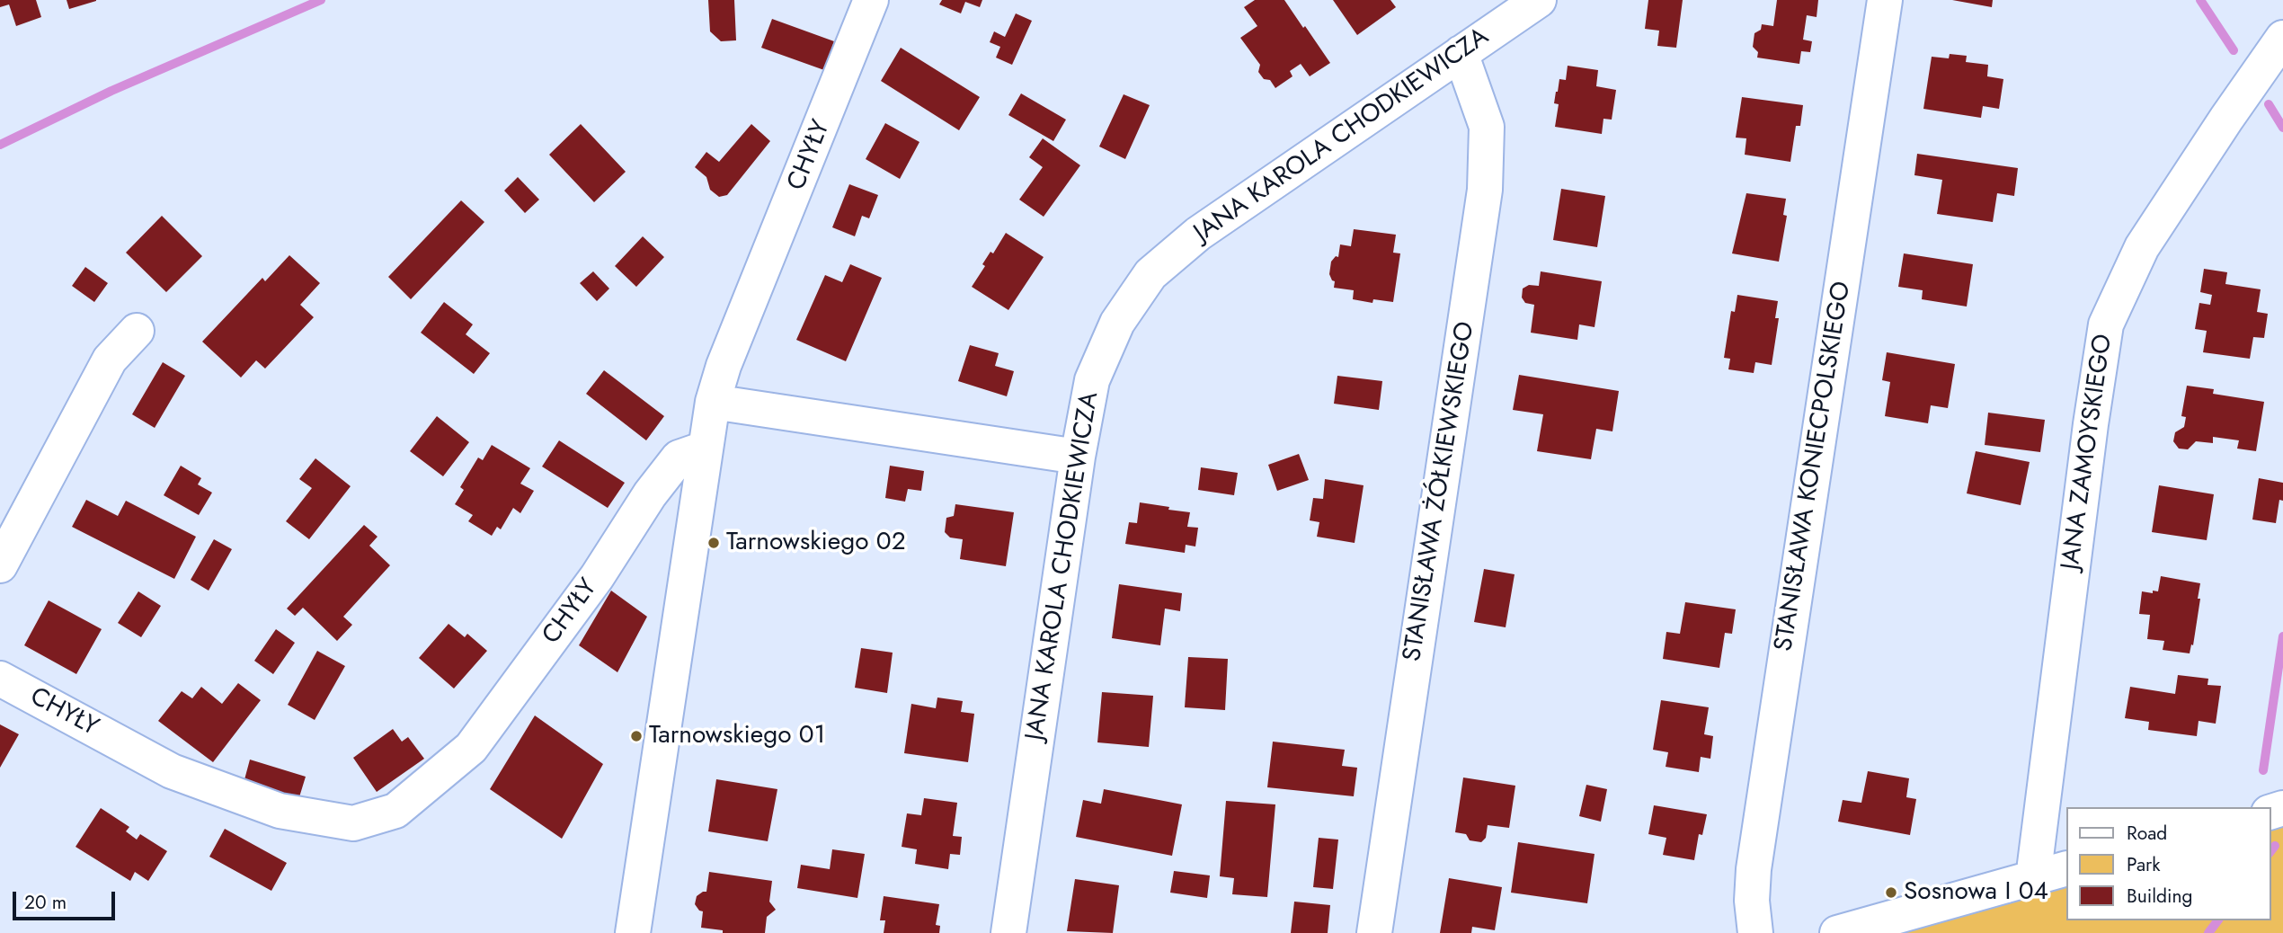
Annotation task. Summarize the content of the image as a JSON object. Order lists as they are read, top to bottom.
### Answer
{
  "streets": {
    "street": [
      "JANA KAROLA CHODKIEWICZA",
      "CHYŁY",
      "JANA ZAMOYSKIEGO",
      "STANISŁAWA KONIECPOLSKIEGO",
      "STANISŁAWA ŻÓŁKIEWSKIEGO"
    ]
  },
  "crossings": [
    ["JANA KAROLA CHODKIEWICZA", "STANISŁAWA ŻÓŁKIEWSKIEGO"]
  ],
  "places": ["Tarnowskiego 02", "Tarnowskiego 01", "Sosnowa I 04"],
  "legend": ["Road", "Park", "Building"],
  "scale_bar": "20 m"
}
